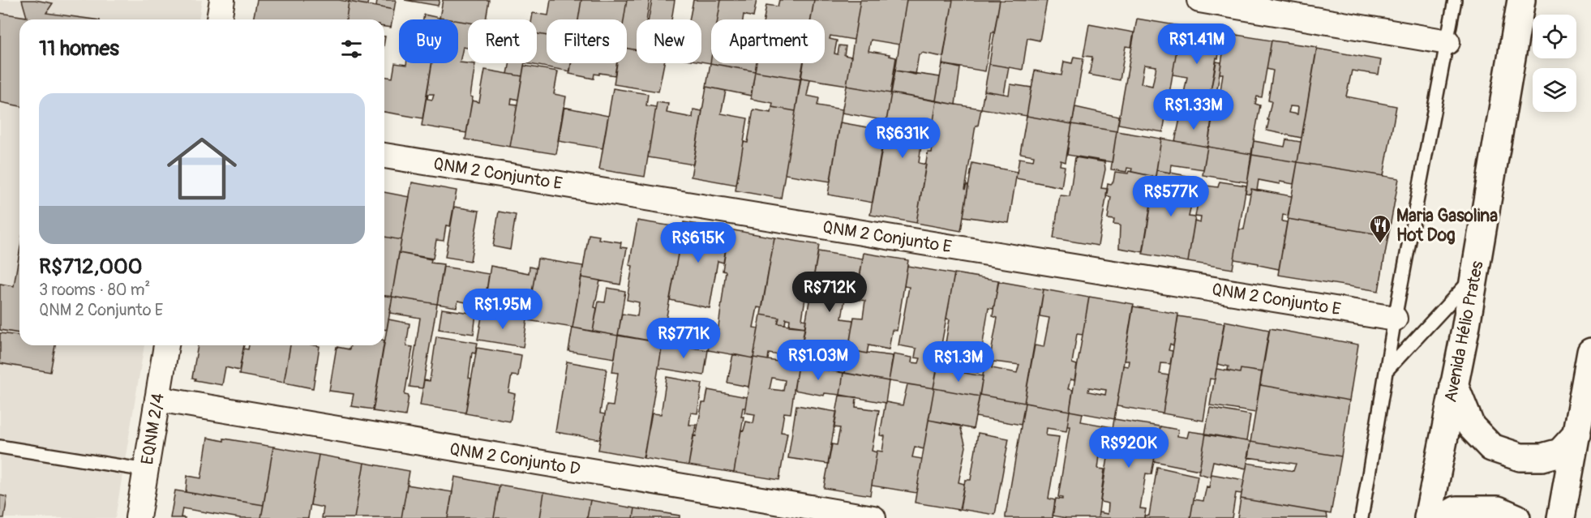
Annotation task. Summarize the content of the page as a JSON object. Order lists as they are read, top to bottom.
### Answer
{
  "streets": {
    "main road": ["Avenida Hélio Prates"],
    "street": ["QNM 2 Conjunto E", "EQNM 2/4", "QNM 2 Conjunto D"]
  },
  "crossings": [
    ["EQNM 2/4", "QNM 2 Conjunto D"]
  ],
  "places": {
    "restaurant": ["Maria Gasolina Hot Dog"]
  },
  "page": {
    "chip": [
      "Buy",
      "Rent",
      "Filters",
      "New",
      "Apartment"
    ],
    "heading": "11 homes",
    "price": [
      "R$1.41M",
      "R$1.33M",
      "R$631K",
      "R$577K",
      "R$615K",
      "R$712K",
      "R$1.95M",
      "R$771K",
      "R$1.03M",
      "R$1.3M",
      "R$920K"
    ],
    "list": [
      {
        "name": "R$712,000",
        "note": "3 rooms · 80 m² · QNM 2 Conjunto E"
      }
    ]
  }
}
